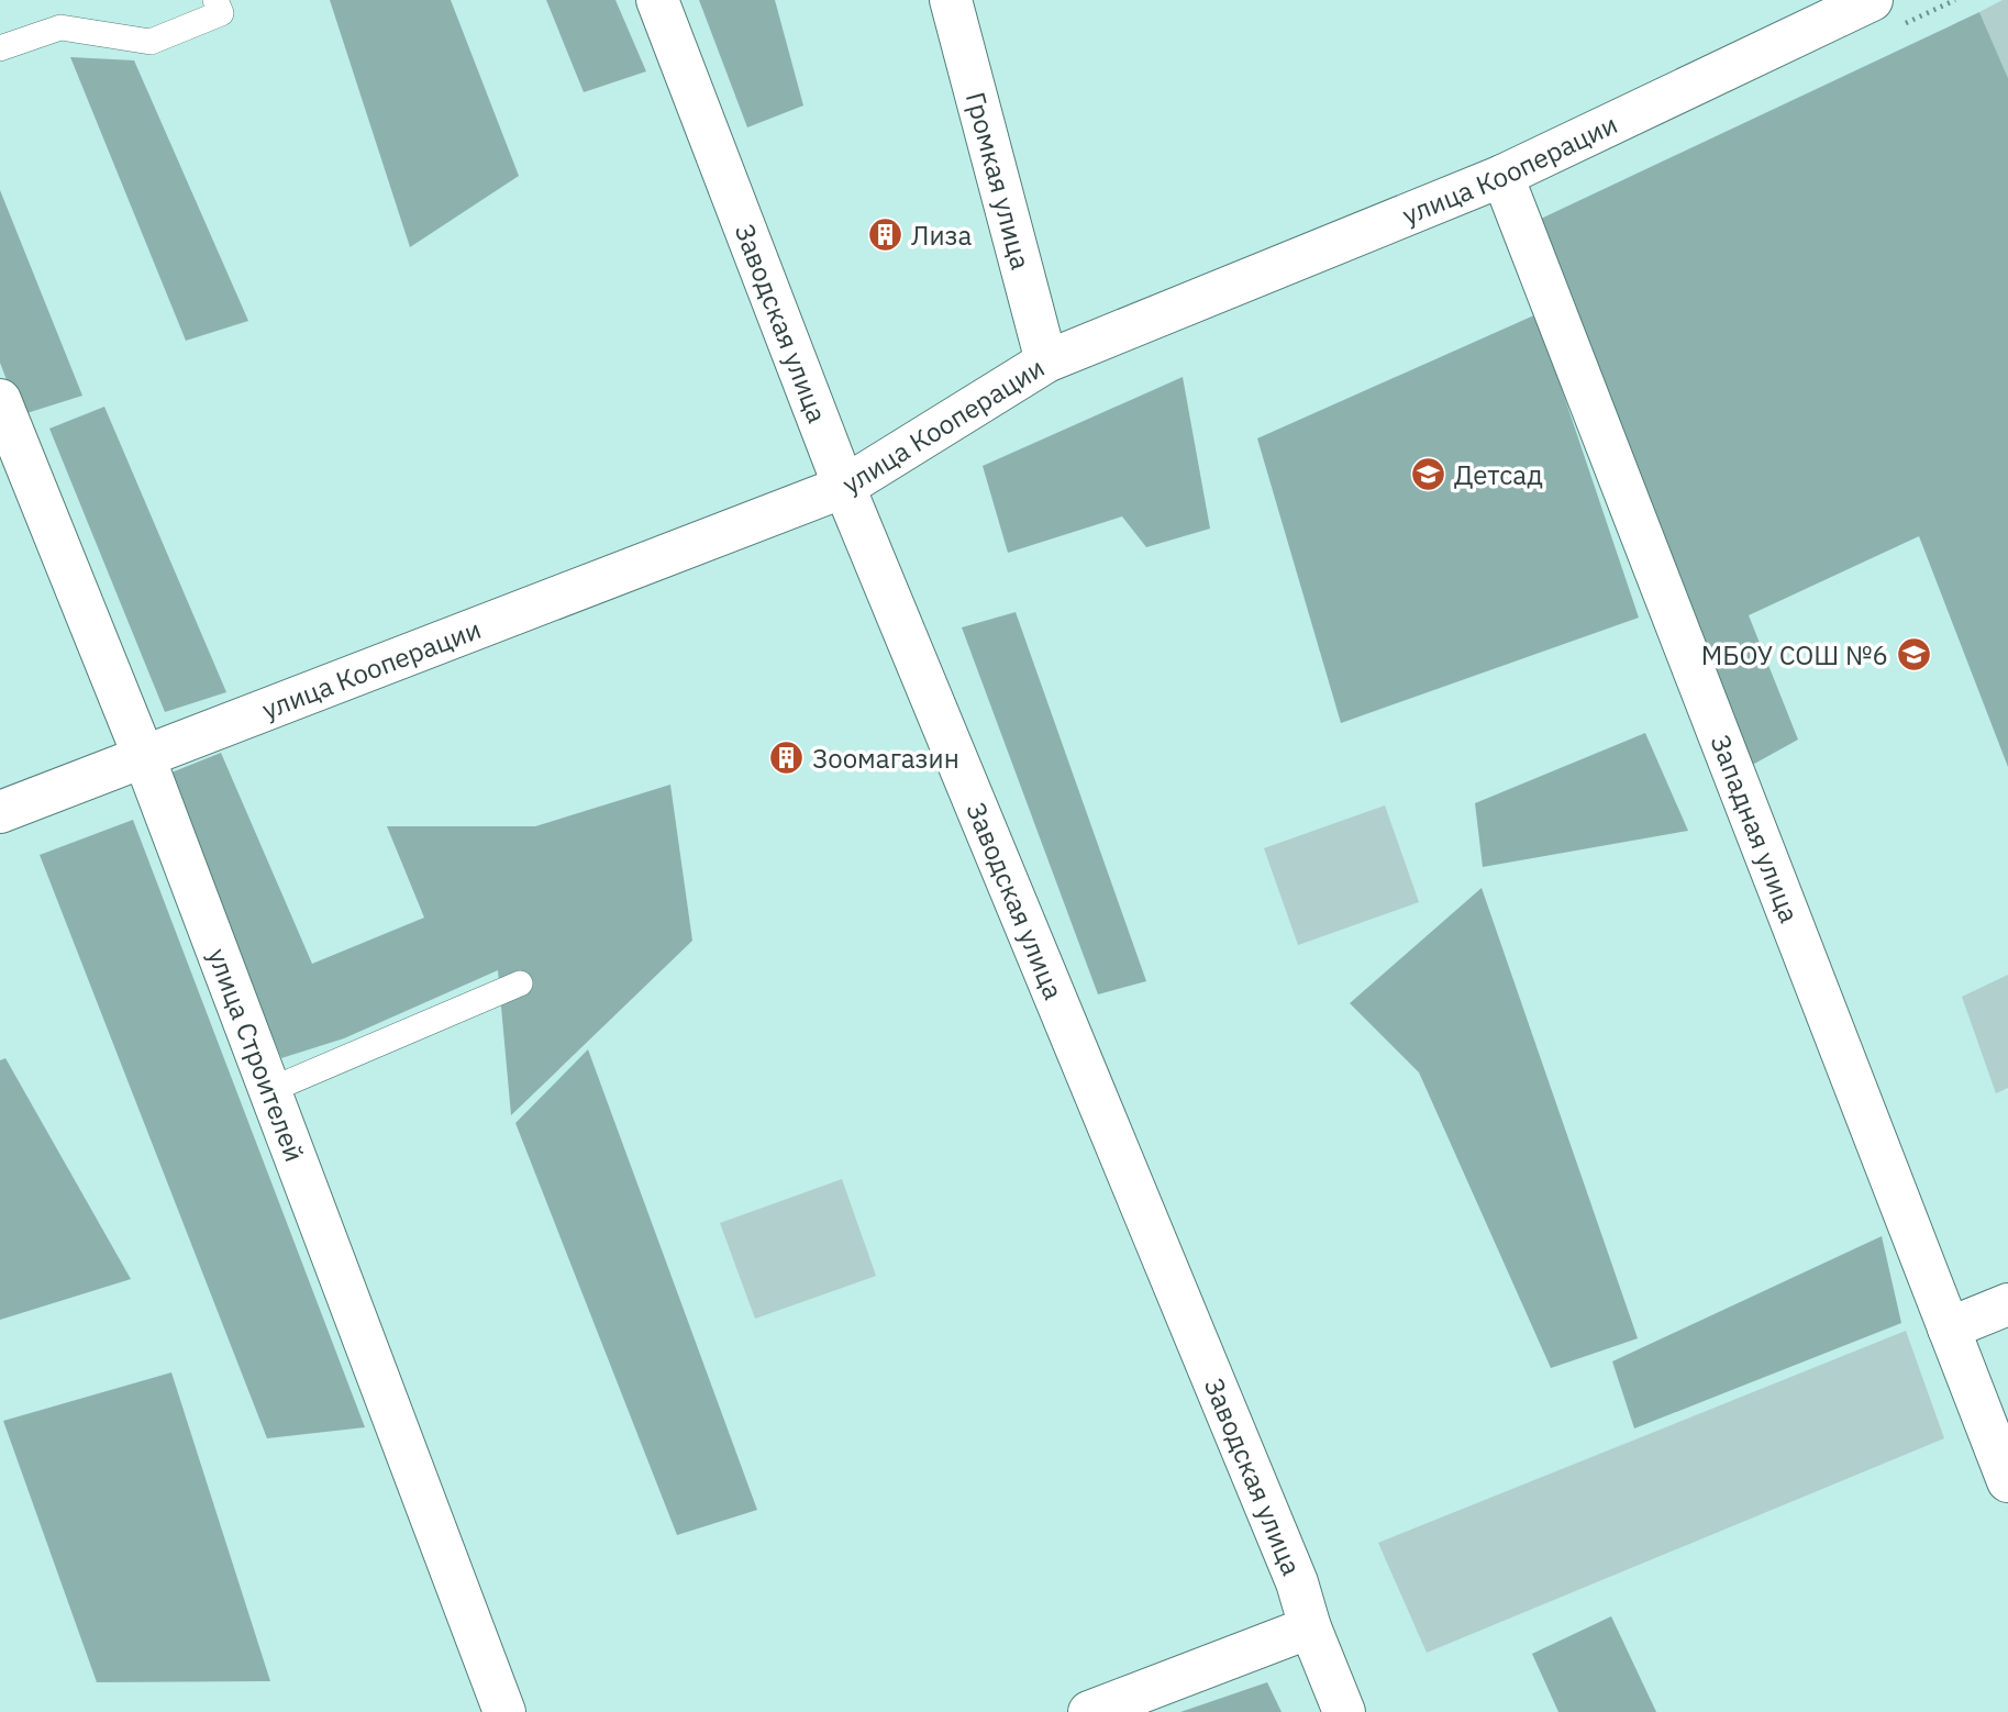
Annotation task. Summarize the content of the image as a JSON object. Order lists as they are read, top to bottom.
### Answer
{
  "streets": {
    "street": [
      "улица Кооперации",
      "Громкая улица",
      "Заводская улица",
      "Западная улица",
      "улица Строителей"
    ]
  },
  "crossings": [
    ["улица Кооперации", "Громкая улица"],
    ["улица Кооперации", "Заводская улица"],
    ["улица Кооперации", "Западная улица"],
    ["улица Кооперации", "улица Строителей"]
  ],
  "places": {
    "building": ["Лиза", "Зоомагазин"],
    "school or university": ["Детсад", "МБОУ СОШ №6"]
  }
}
